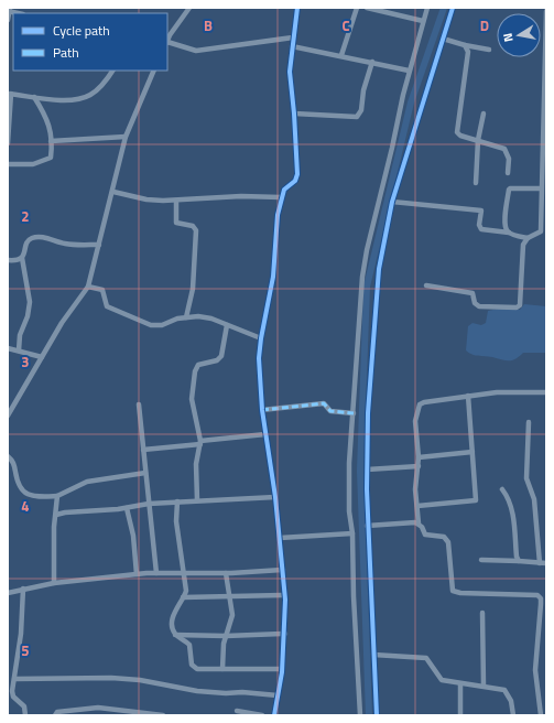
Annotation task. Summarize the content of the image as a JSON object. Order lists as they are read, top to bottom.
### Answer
{
  "legend": ["Cycle path", "Path"],
  "north": "left",
  "grid": {
    "columns": ["B", "C", "D"],
    "rows": [
      "2",
      "3",
      "4",
      "5"
    ]
  }
}
